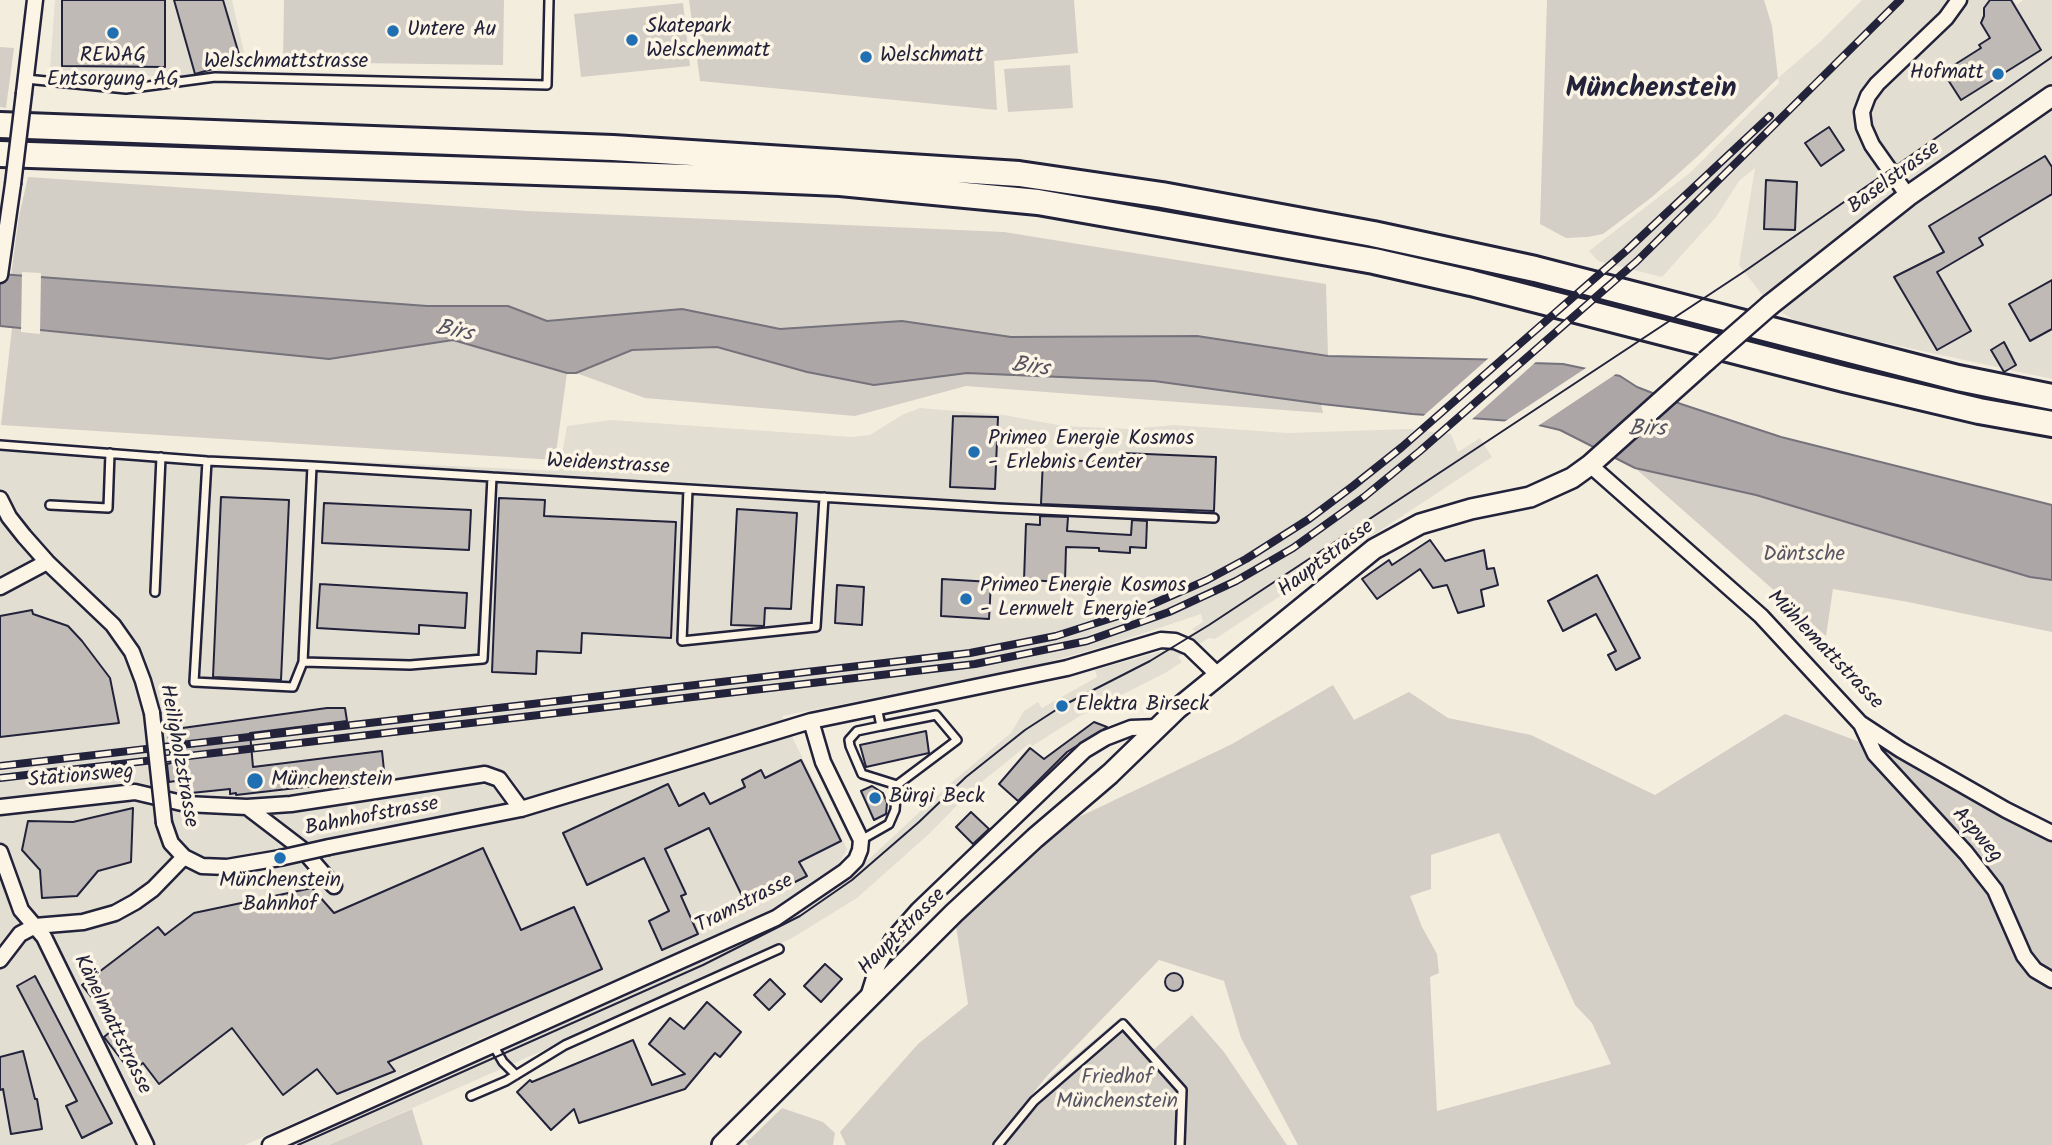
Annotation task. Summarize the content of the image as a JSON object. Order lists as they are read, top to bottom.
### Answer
{
  "streets": {
    "main road": ["Baselstrasse", "Hauptstrasse"],
    "street": [
      "Mühlemattstrasse",
      "Heiligholzstrasse",
      "Stationsweg",
      "Bahnhofstrasse",
      "Aspweg",
      "Tramstrasse",
      "Känelmattstrasse"
    ],
    "lane": ["Welschmattstrasse", "Weidenstrasse"]
  },
  "crossings": [
    ["Baselstrasse", "Hauptstrasse"],
    ["Hauptstrasse", "Mühlemattstrasse"],
    ["Mühlemattstrasse", "Aspweg"],
    ["Heiligholzstrasse", "Bahnhofstrasse"],
    ["Stationsweg", "Bahnhofstrasse"]
  ],
  "districts": ["Münchenstein"],
  "water": ["Birs"],
  "parks": ["Däntsche", "Friedhof Münchenstein"],
  "places": [
    "Untere Au",
    "REWAG Entsorgung AG",
    "Skatepark Welschenmatt",
    "Welschmatt",
    "Hofmatt",
    "Primeo Energie Kosmos - Erlebnis Center",
    "Primeo Energie Kosmos - Lernwelt Energie",
    "Elektra Birseck",
    "Münchenstein",
    "Bürgi Beck",
    "Münchenstein Bahnhof"
  ]
}
